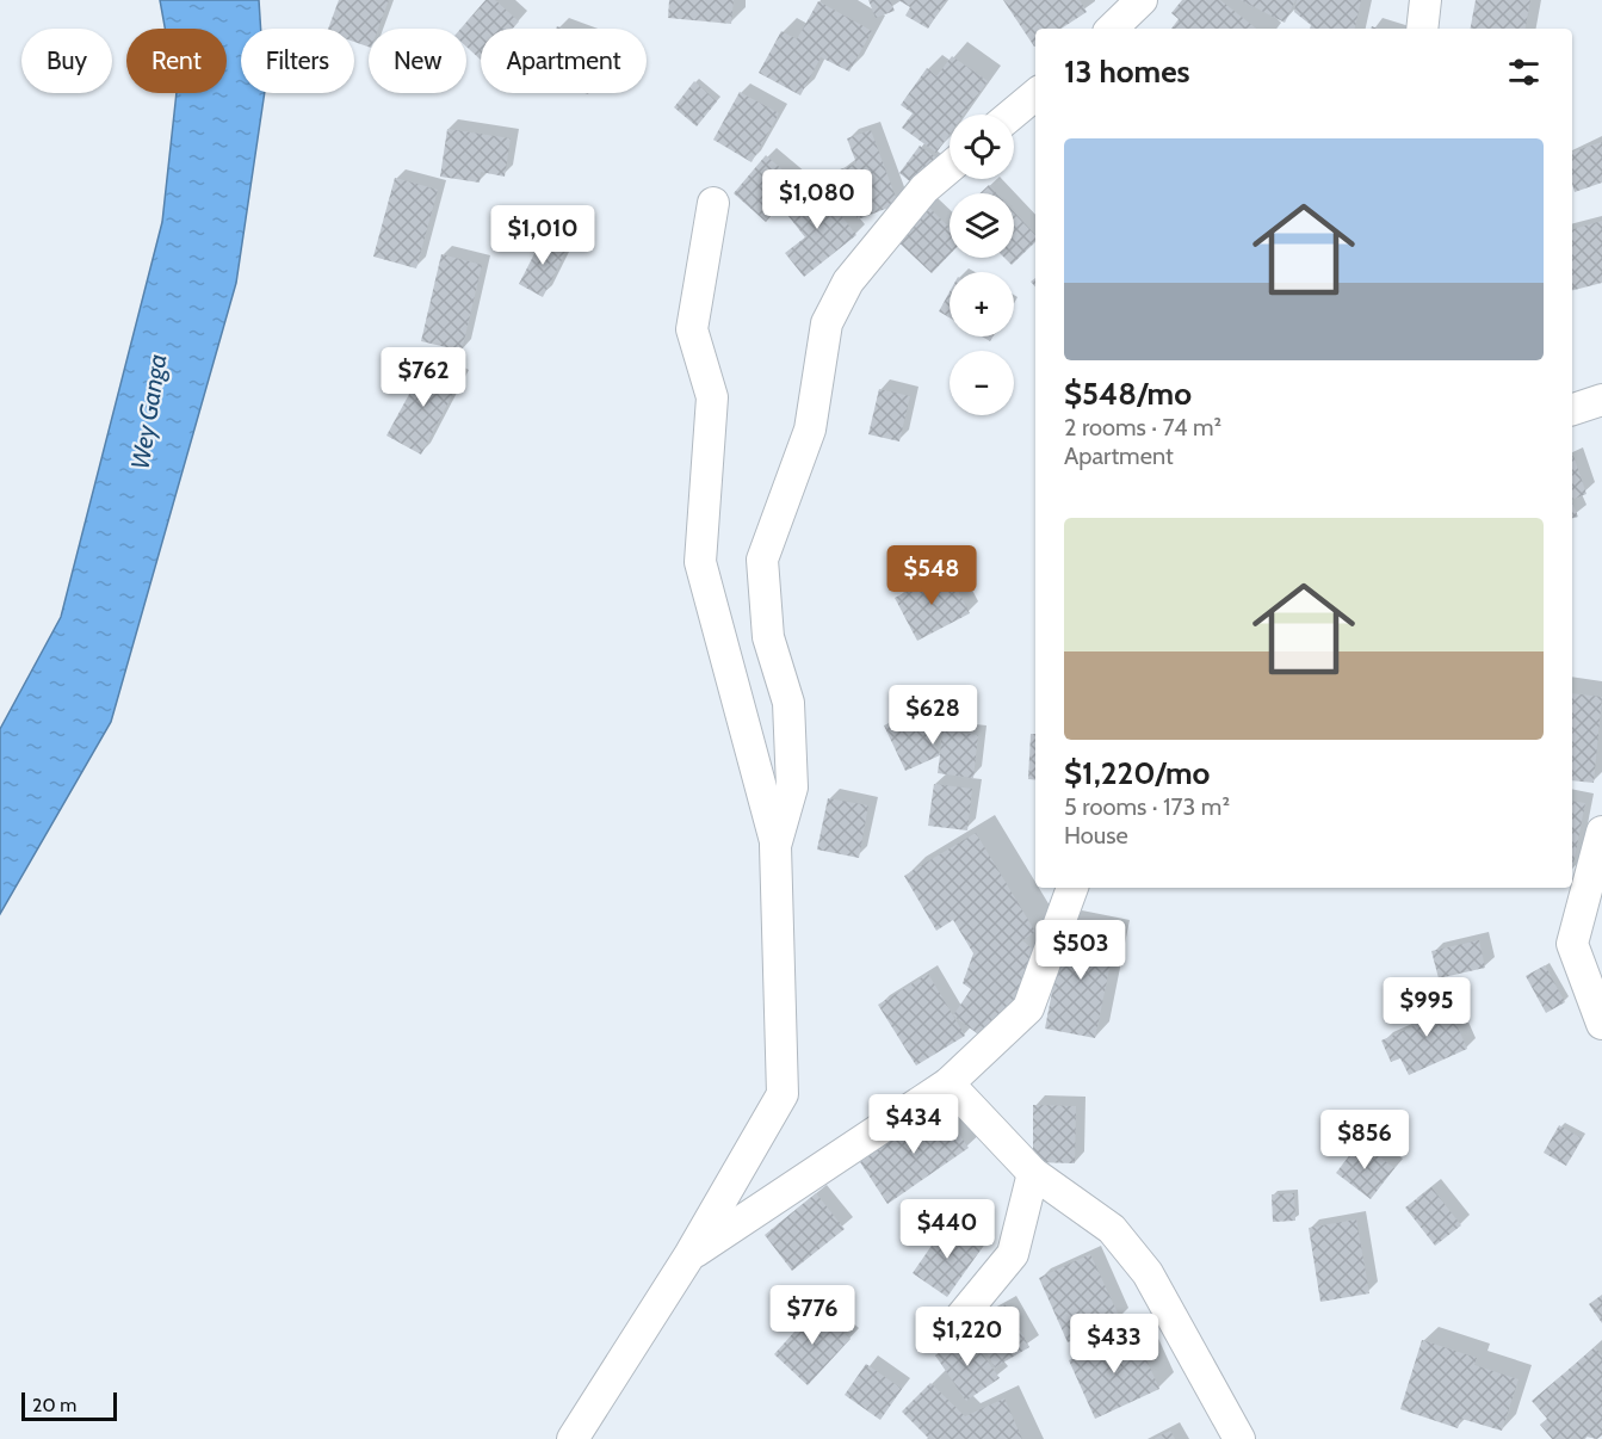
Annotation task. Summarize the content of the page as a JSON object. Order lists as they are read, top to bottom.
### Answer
{
  "water": ["Wey Ganga"],
  "scale_bar": "20 m",
  "page": {
    "chip": [
      "Buy",
      "Rent",
      "Filters",
      "New",
      "Apartment"
    ],
    "heading": "13 homes",
    "map_buttons": ["+", "−"],
    "list": [
      {
        "name": "$548/mo",
        "note": "2 rooms · 74 m² · Apartment"
      },
      {
        "name": "$1,220/mo",
        "note": "5 rooms · 173 m² · House"
      }
    ],
    "price": [
      "$1,080",
      "$1,010",
      "$762",
      "$548",
      "$628",
      "$503",
      "$995",
      "$434",
      "$856",
      "$440",
      "$776",
      "$1,220",
      "$433"
    ],
    "scale": "20 m"
  }
}
